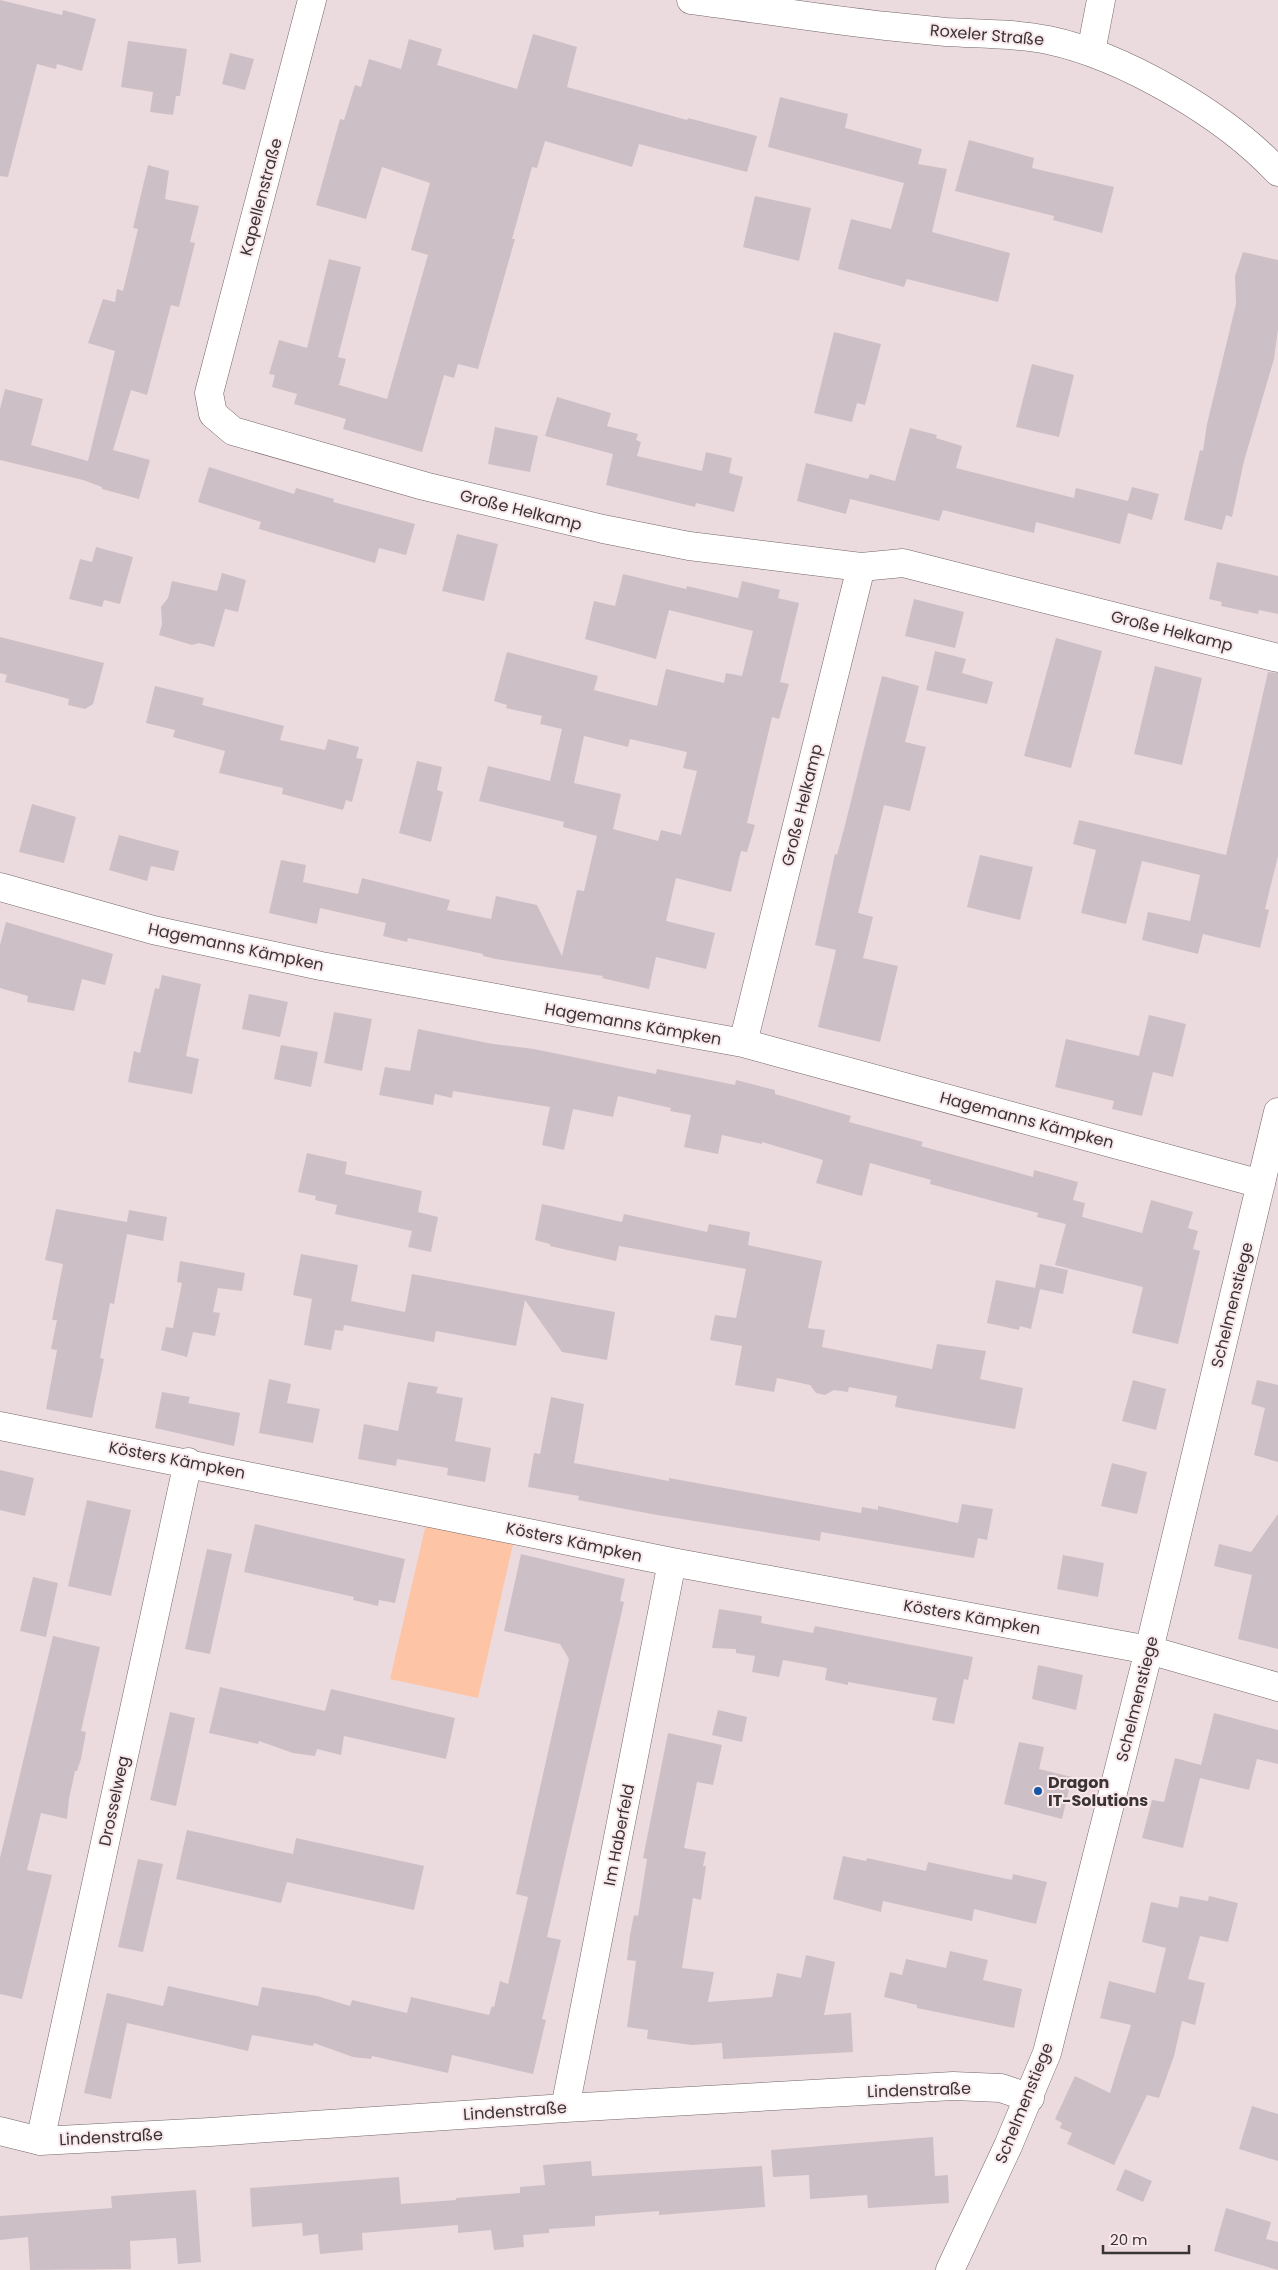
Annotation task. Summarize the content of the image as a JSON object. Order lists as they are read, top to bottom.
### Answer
{
  "streets": {
    "street": [
      "Roxeler Straße",
      "Kapellenstraße",
      "Große Helkamp",
      "Hagemanns Kämpken",
      "Schelmenstiege",
      "Kösters Kämpken",
      "Drosselweg",
      "Im Haberfeld",
      "Lindenstraße"
    ]
  },
  "crossings": [
    ["Kapellenstraße", "Große Helkamp"],
    ["Große Helkamp", "Hagemanns Kämpken"],
    ["Hagemanns Kämpken", "Schelmenstiege"],
    ["Schelmenstiege", "Kösters Kämpken"],
    ["Schelmenstiege", "Lindenstraße"],
    ["Kösters Kämpken", "Drosselweg"],
    ["Kösters Kämpken", "Im Haberfeld"],
    ["Drosselweg", "Lindenstraße"],
    ["Im Haberfeld", "Lindenstraße"]
  ],
  "places": ["Dragon IT-Solutions"],
  "scale_bar": "20 m"
}
